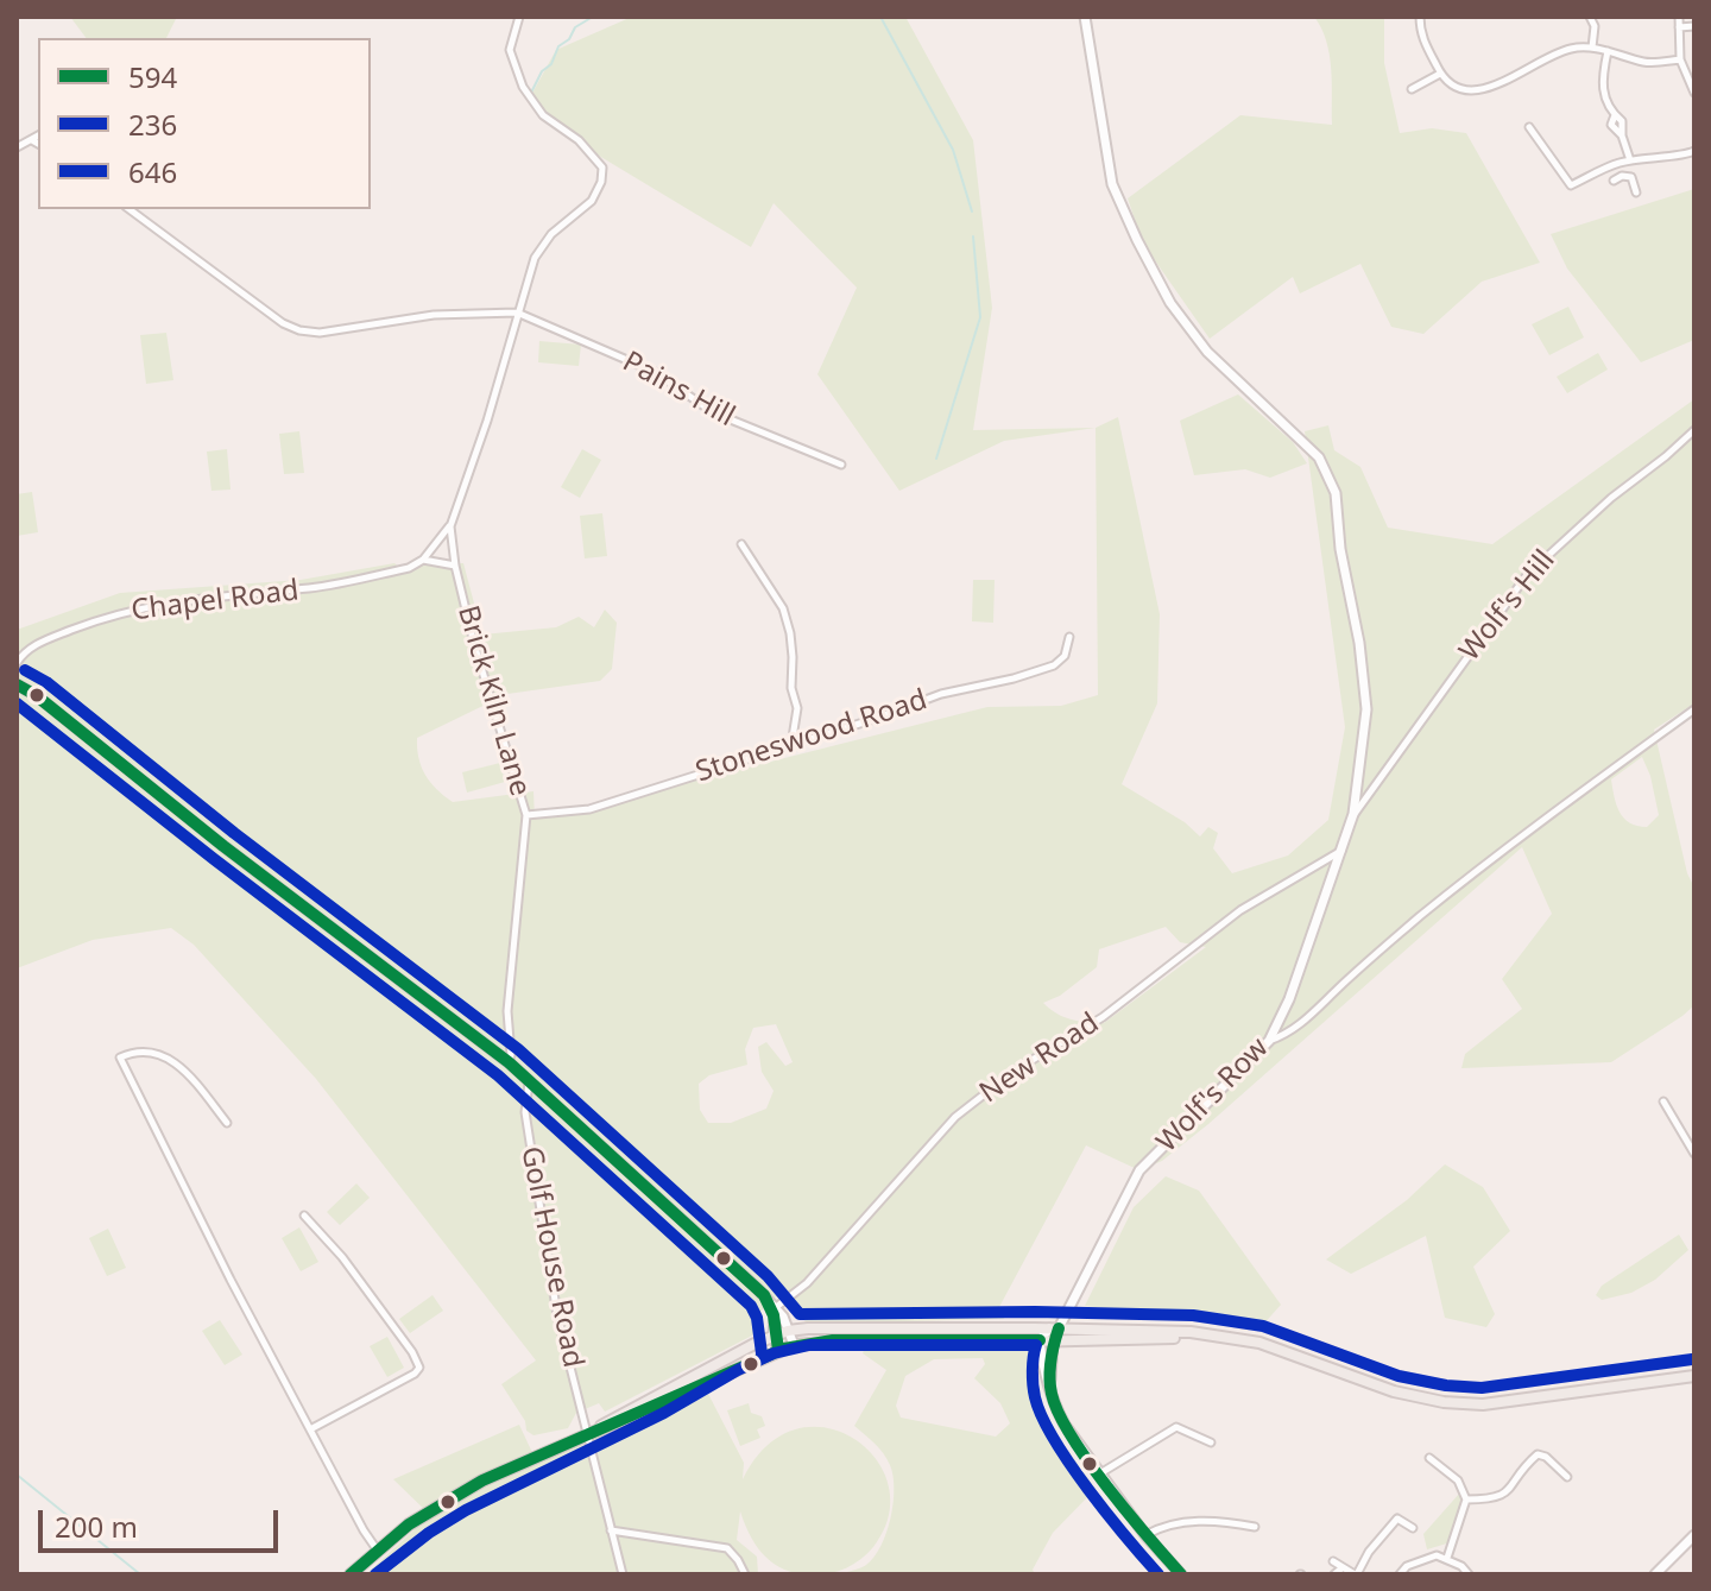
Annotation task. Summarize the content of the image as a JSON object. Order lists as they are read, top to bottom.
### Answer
{
  "streets": {
    "street": [
      "Pains Hill",
      "Chapel Road",
      "Wolf's Hill",
      "Brick Kiln Lane",
      "Stoneswood Road",
      "New Road",
      "Wolf's Row",
      "Golf House Road"
    ]
  },
  "crossings": [
    ["Wolf's Hill", "Wolf's Row"],
    ["Brick Kiln Lane", "Stoneswood Road"],
    ["New Road", "Wolf's Row"]
  ],
  "lines": ["transit line 646", "transit line 594", "transit line 236"],
  "legend": ["594", "236", "646"],
  "scale_bar": "200 m"
}
